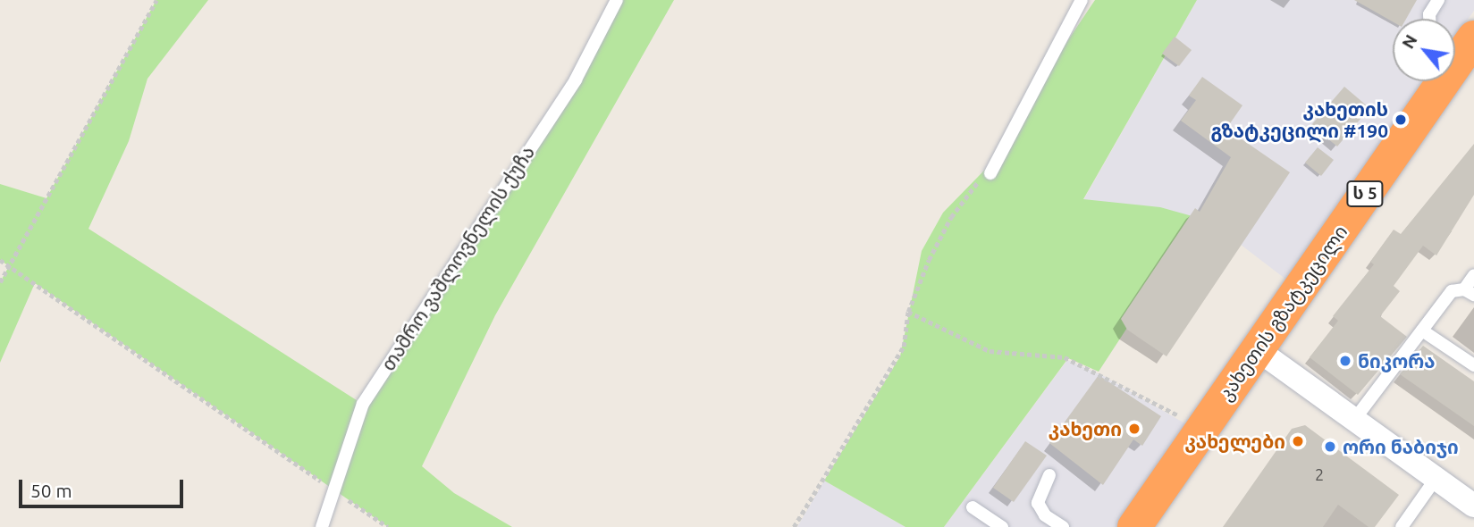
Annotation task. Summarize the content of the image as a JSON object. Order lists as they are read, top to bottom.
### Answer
{
  "streets": {
    "highway": ["ს 5", "კახეთის გზატკეცილი"],
    "lane": ["თამრო ვაშლოვნელის ქუჩა"]
  },
  "places": [
    "კახეთის გზატკეცილი #190",
    "ნიკორა",
    "კახეთი",
    "კახელები",
    "ორი ნაბიჯი"
  ],
  "house_numbers": ["2"],
  "scale_bar": "50 m",
  "north": "top left"
}
